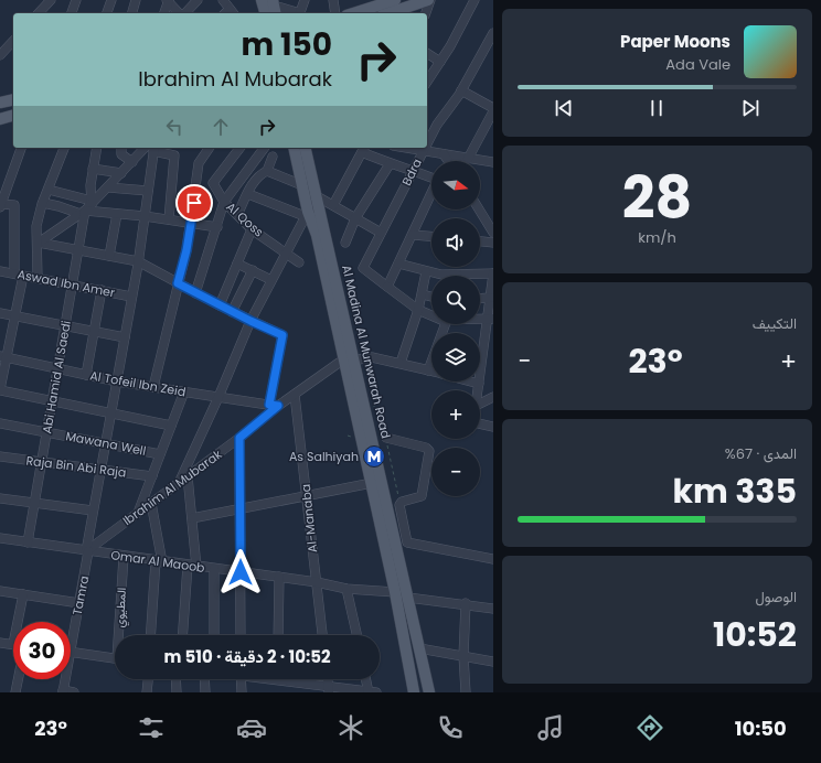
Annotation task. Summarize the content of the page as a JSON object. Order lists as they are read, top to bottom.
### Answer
{
  "streets": {
    "main road": ["Al Madina Al Munwarah Road"],
    "street": [
      "Bdra",
      "Al Qoss",
      "Aswad Ibn Amer",
      "Abi Hamid Al Saedi",
      "Al Tofeil Ibn Zeid",
      "Mawana Well",
      "Raja Bin Abi Raja",
      "Ibrahim Al Mubarak",
      "Al-Manaba",
      "Omar Al Maoob",
      "Tamra",
      "المطيوي"
    ]
  },
  "crossings": [
    ["Aswad Ibn Amer", "Abi Hamid Al Saedi"],
    ["Aswad Ibn Amer", "Tamra"],
    ["Al Madina Al Munwarah Road", "Ibrahim Al Mubarak"],
    ["Al Madina Al Munwarah Road", "Omar Al Maoob"],
    ["Abi Hamid Al Saedi", "Al Tofeil Ibn Zeid"],
    ["Abi Hamid Al Saedi", "Mawana Well"],
    ["Abi Hamid Al Saedi", "Raja Bin Abi Raja"],
    ["Abi Hamid Al Saedi", "Omar Al Maoob"],
    ["Al Tofeil Ibn Zeid", "Ibrahim Al Mubarak"],
    ["Al Tofeil Ibn Zeid", "Tamra"],
    ["Mawana Well", "Tamra"],
    ["Raja Bin Abi Raja", "Tamra"],
    ["Ibrahim Al Mubarak", "Al-Manaba"],
    ["Ibrahim Al Mubarak", "Omar Al Maoob"],
    ["Ibrahim Al Mubarak", "Tamra"],
    ["Al-Manaba", "Omar Al Maoob"],
    ["Omar Al Maoob", "Tamra"],
    ["Omar Al Maoob", "المطيوي"]
  ],
  "places": {
    "metro station": ["As Salhiyah"]
  },
  "north": "right",
  "page": {
    "turn": ["150 m", "Ibrahim Al Mubarak"],
    "song": ["Paper Moons", "Ada Vale"],
    "tile": [
      ["28", "km/h"],
      "التكييف",
      ["المدى · 67%", "335 km"],
      ["الوصول", "10:52"]
    ],
    "map_buttons": ["+", "−"],
    "heat": ["−", "23°", "+"],
    "limit": "30",
    "trip": "10:52 · 2 دقيقة · 510 m",
    "tabs": ["10:50", "23°"]
  }
}
